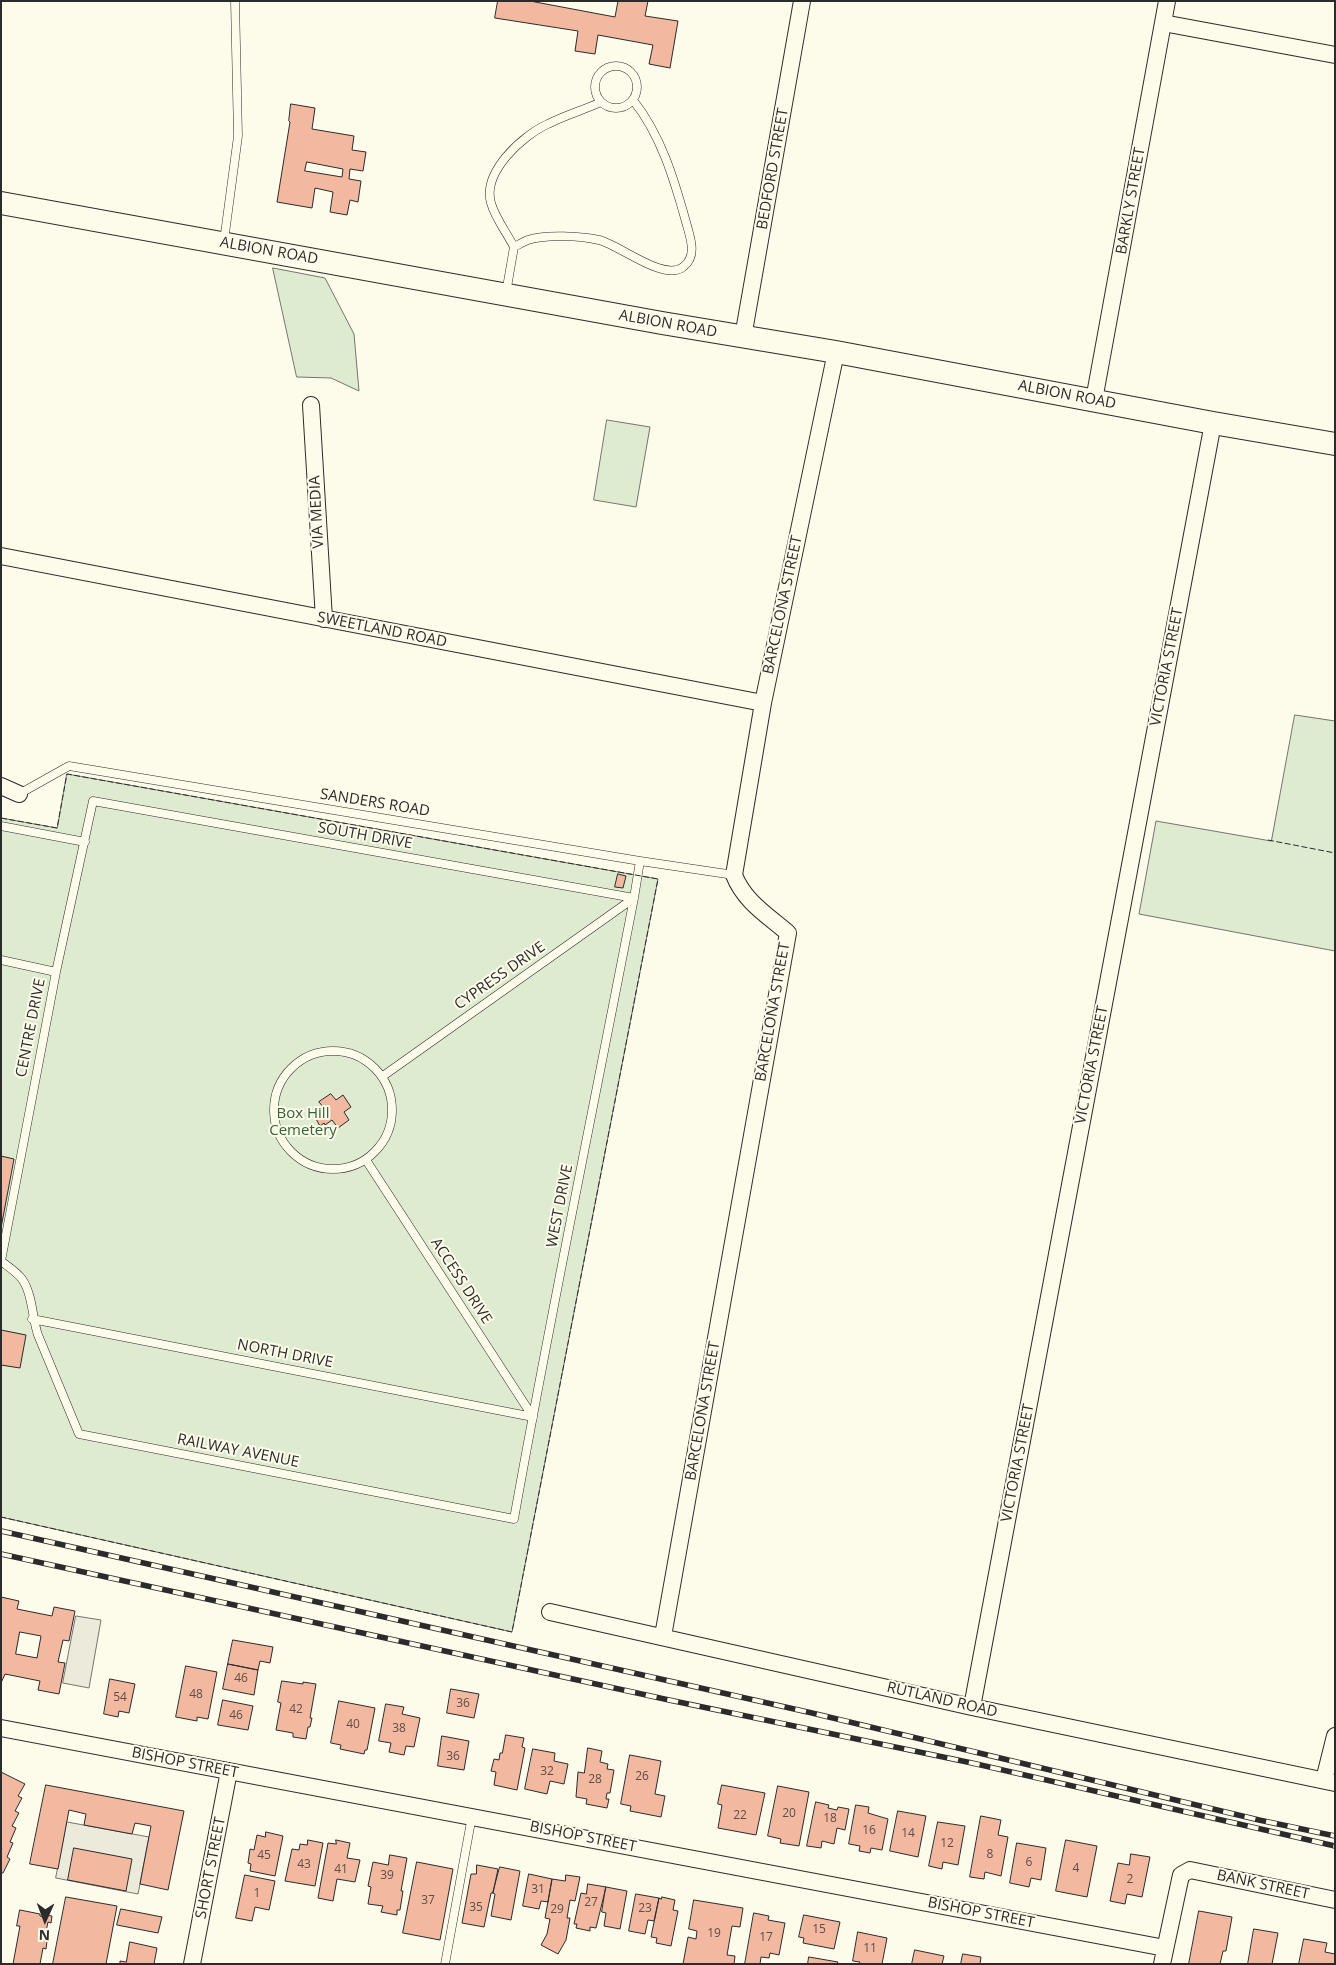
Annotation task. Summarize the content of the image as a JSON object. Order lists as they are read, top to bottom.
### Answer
{
  "streets": {
    "street": [
      "BEDFORD STREET",
      "BARKLY STREET",
      "ALBION ROAD",
      "VIA MEDIA",
      "BARCELONA STREET",
      "SWEETLAND ROAD",
      "VICTORIA STREET",
      "RUTLAND ROAD",
      "BISHOP STREET",
      "SHORT STREET",
      "BANK STREET"
    ],
    "lane": [
      "SANDERS ROAD",
      "SOUTH DRIVE",
      "CYPRESS DRIVE",
      "CENTRE DRIVE",
      "WEST DRIVE",
      "ACCESS DRIVE",
      "NORTH DRIVE",
      "RAILWAY AVENUE"
    ]
  },
  "crossings": [
    ["BEDFORD STREET", "ALBION ROAD"],
    ["BARKLY STREET", "ALBION ROAD"],
    ["ALBION ROAD", "BARCELONA STREET"],
    ["ALBION ROAD", "VICTORIA STREET"],
    ["VIA MEDIA", "SWEETLAND ROAD"],
    ["BARCELONA STREET", "SWEETLAND ROAD"],
    ["BARCELONA STREET", "SANDERS ROAD"],
    ["BARCELONA STREET", "RUTLAND ROAD"],
    ["VICTORIA STREET", "RUTLAND ROAD"],
    ["SANDERS ROAD", "WEST DRIVE"],
    ["SOUTH DRIVE", "CYPRESS DRIVE"],
    ["SOUTH DRIVE", "CENTRE DRIVE"],
    ["SOUTH DRIVE", "WEST DRIVE"],
    ["CYPRESS DRIVE", "WEST DRIVE"],
    ["CYPRESS DRIVE", "ACCESS DRIVE"],
    ["WEST DRIVE", "ACCESS DRIVE"],
    ["WEST DRIVE", "NORTH DRIVE"],
    ["WEST DRIVE", "RAILWAY AVENUE"],
    ["ACCESS DRIVE", "NORTH DRIVE"],
    ["NORTH DRIVE", "RAILWAY AVENUE"],
    ["BISHOP STREET", "SHORT STREET"],
    ["BISHOP STREET", "BANK STREET"]
  ],
  "parks": ["Box Hill Cemetery"],
  "house_numbers": [
    "46",
    "48",
    "54",
    "36",
    "42",
    "46",
    "40",
    "38",
    "36",
    "32",
    "26",
    "28",
    "20",
    "22",
    "18",
    "16",
    "14",
    "12",
    "8",
    "45",
    "6",
    "43",
    "4",
    "41",
    "39",
    "2",
    "31",
    "1",
    "37",
    "27",
    "35",
    "23",
    "29",
    "15",
    "19",
    "17",
    "11"
  ],
  "north": "bottom"
}
